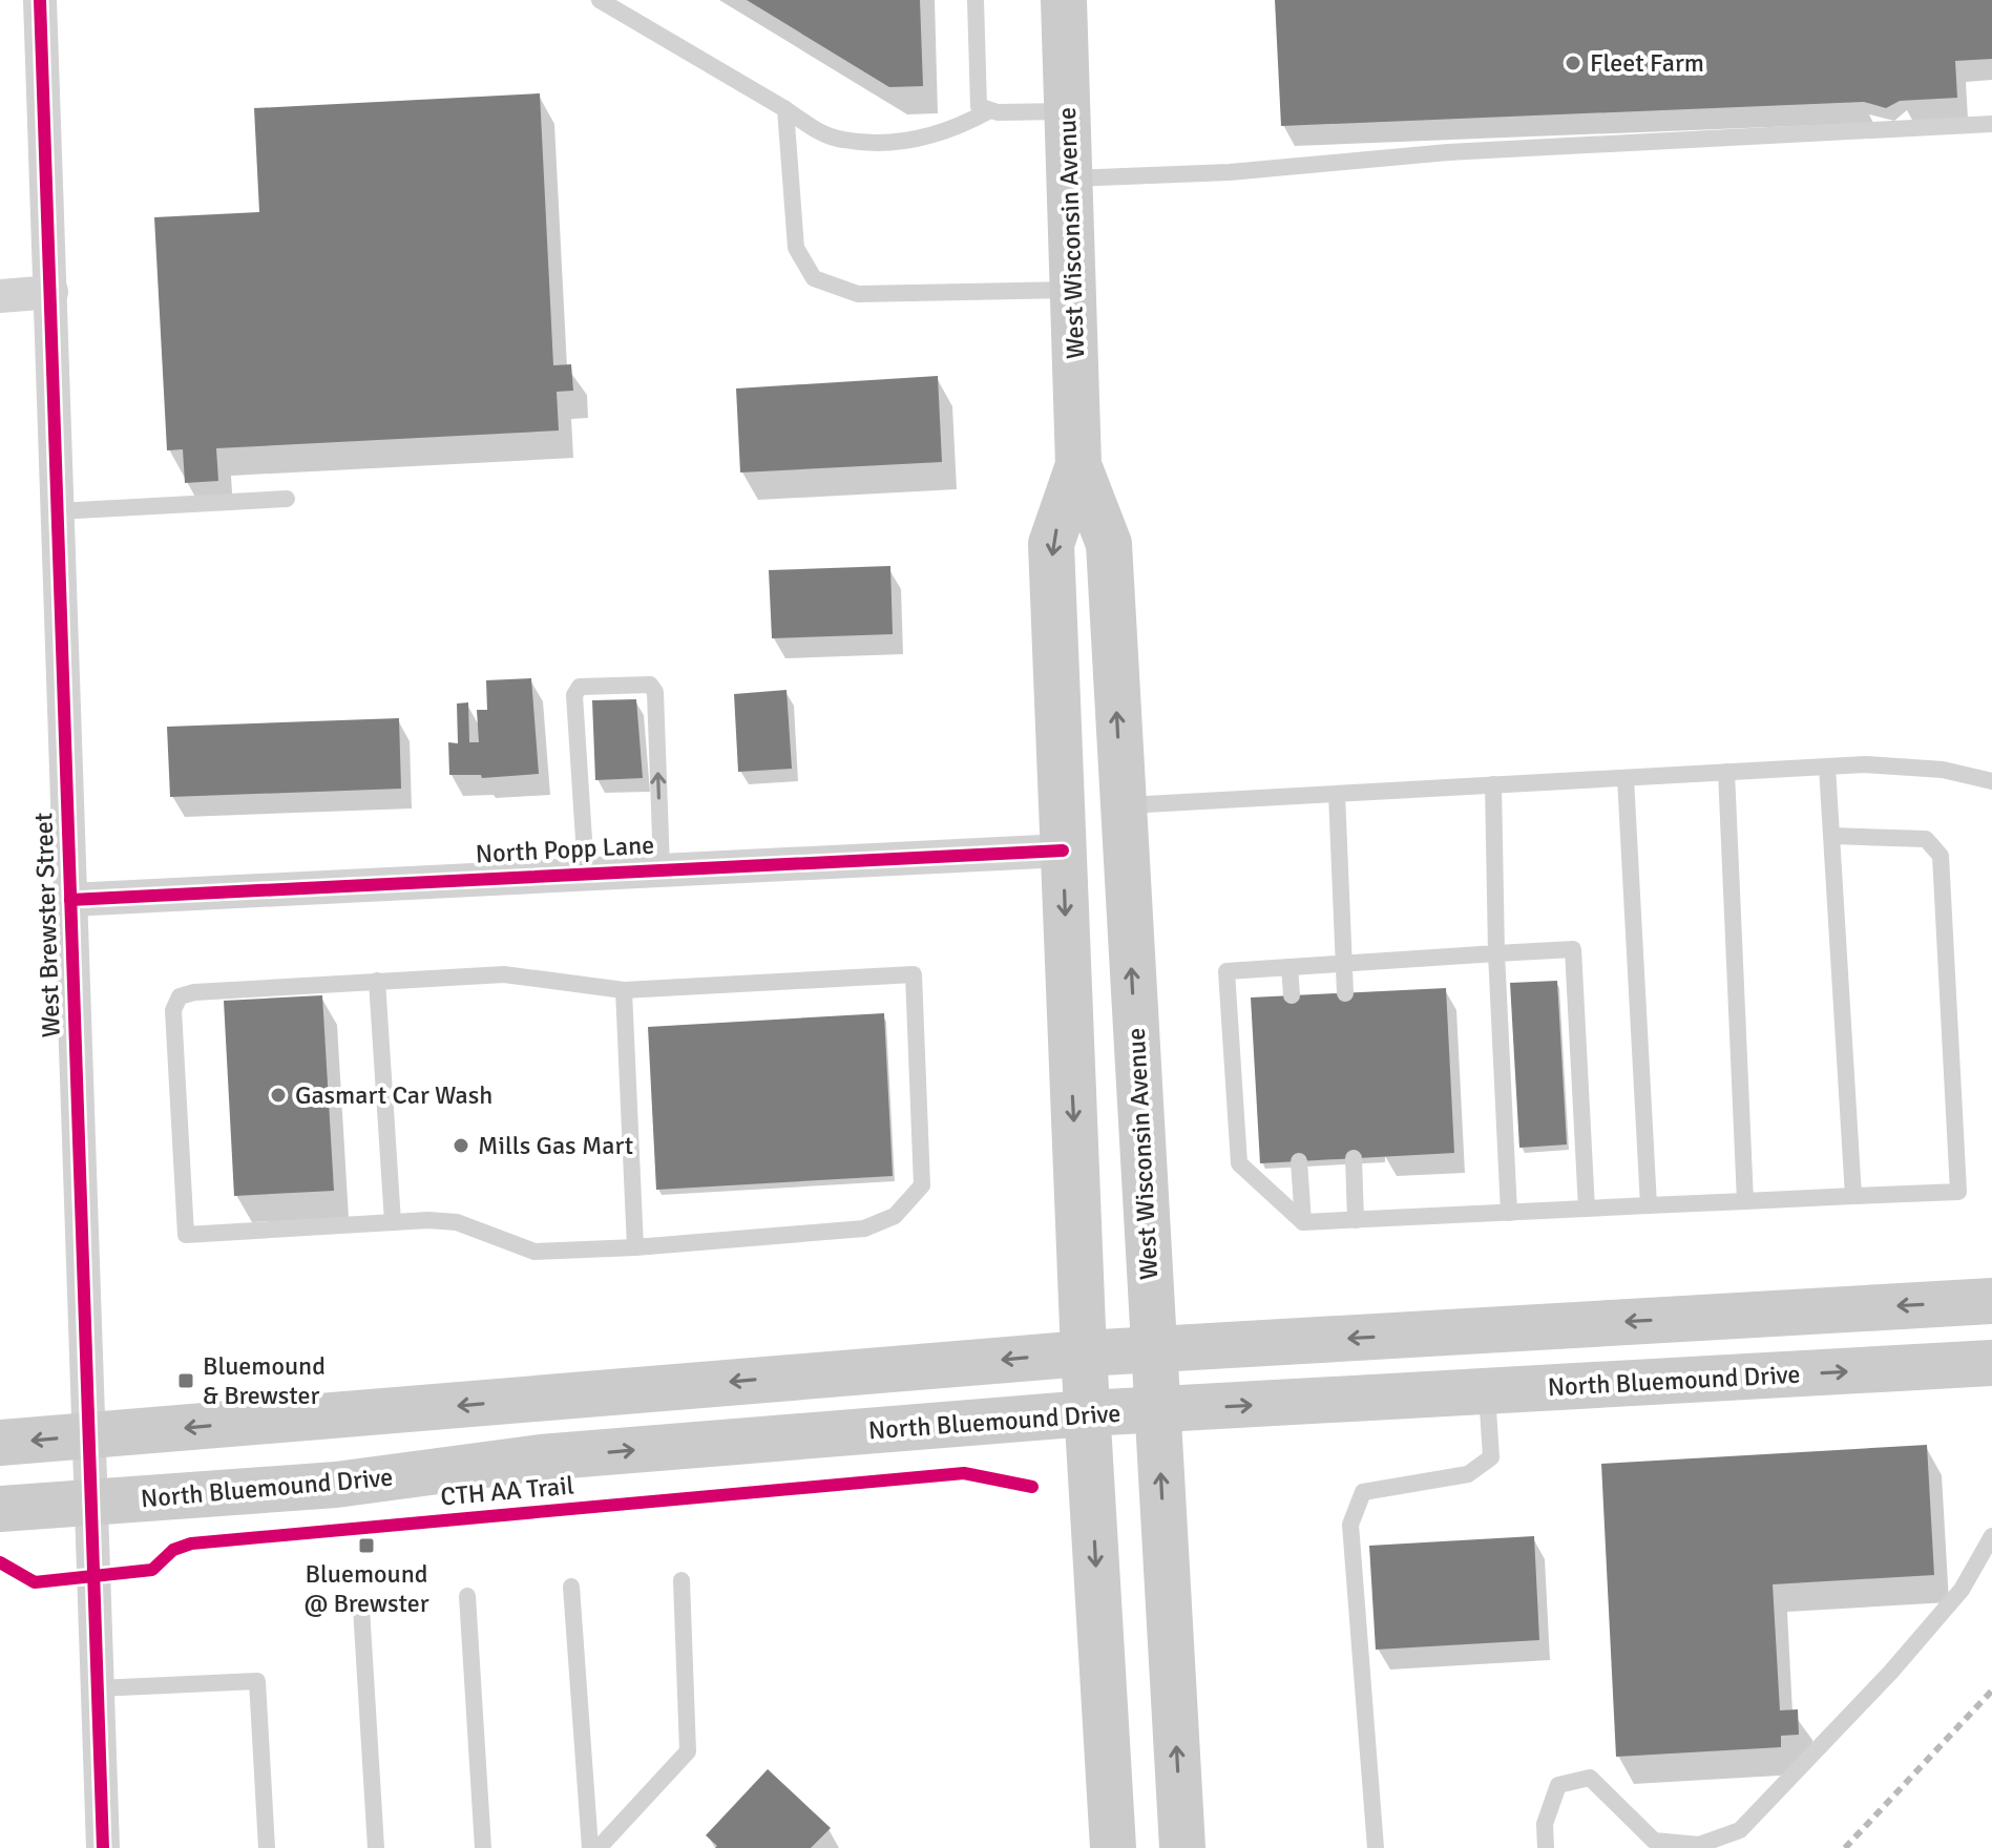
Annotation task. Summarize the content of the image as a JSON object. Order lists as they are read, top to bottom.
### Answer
{
  "streets": {
    "main road": ["West Wisconsin Avenue", "North Bluemound Drive"],
    "street": ["North Popp Lane", "West Brewster Street"],
    "cycle path": ["CTH AA Trail"]
  },
  "crossings": [
    ["West Wisconsin Avenue", "North Popp Lane"],
    ["West Wisconsin Avenue", "North Bluemound Drive"],
    ["North Popp Lane", "West Brewster Street"],
    ["West Brewster Street", "North Bluemound Drive"]
  ],
  "places": {
    "other": ["Fleet Farm", "Gasmart Car Wash", "Mills Gas Mart"],
    "transit": ["Bluemound & Brewster", "Bluemound @ Brewster"]
  }
}
